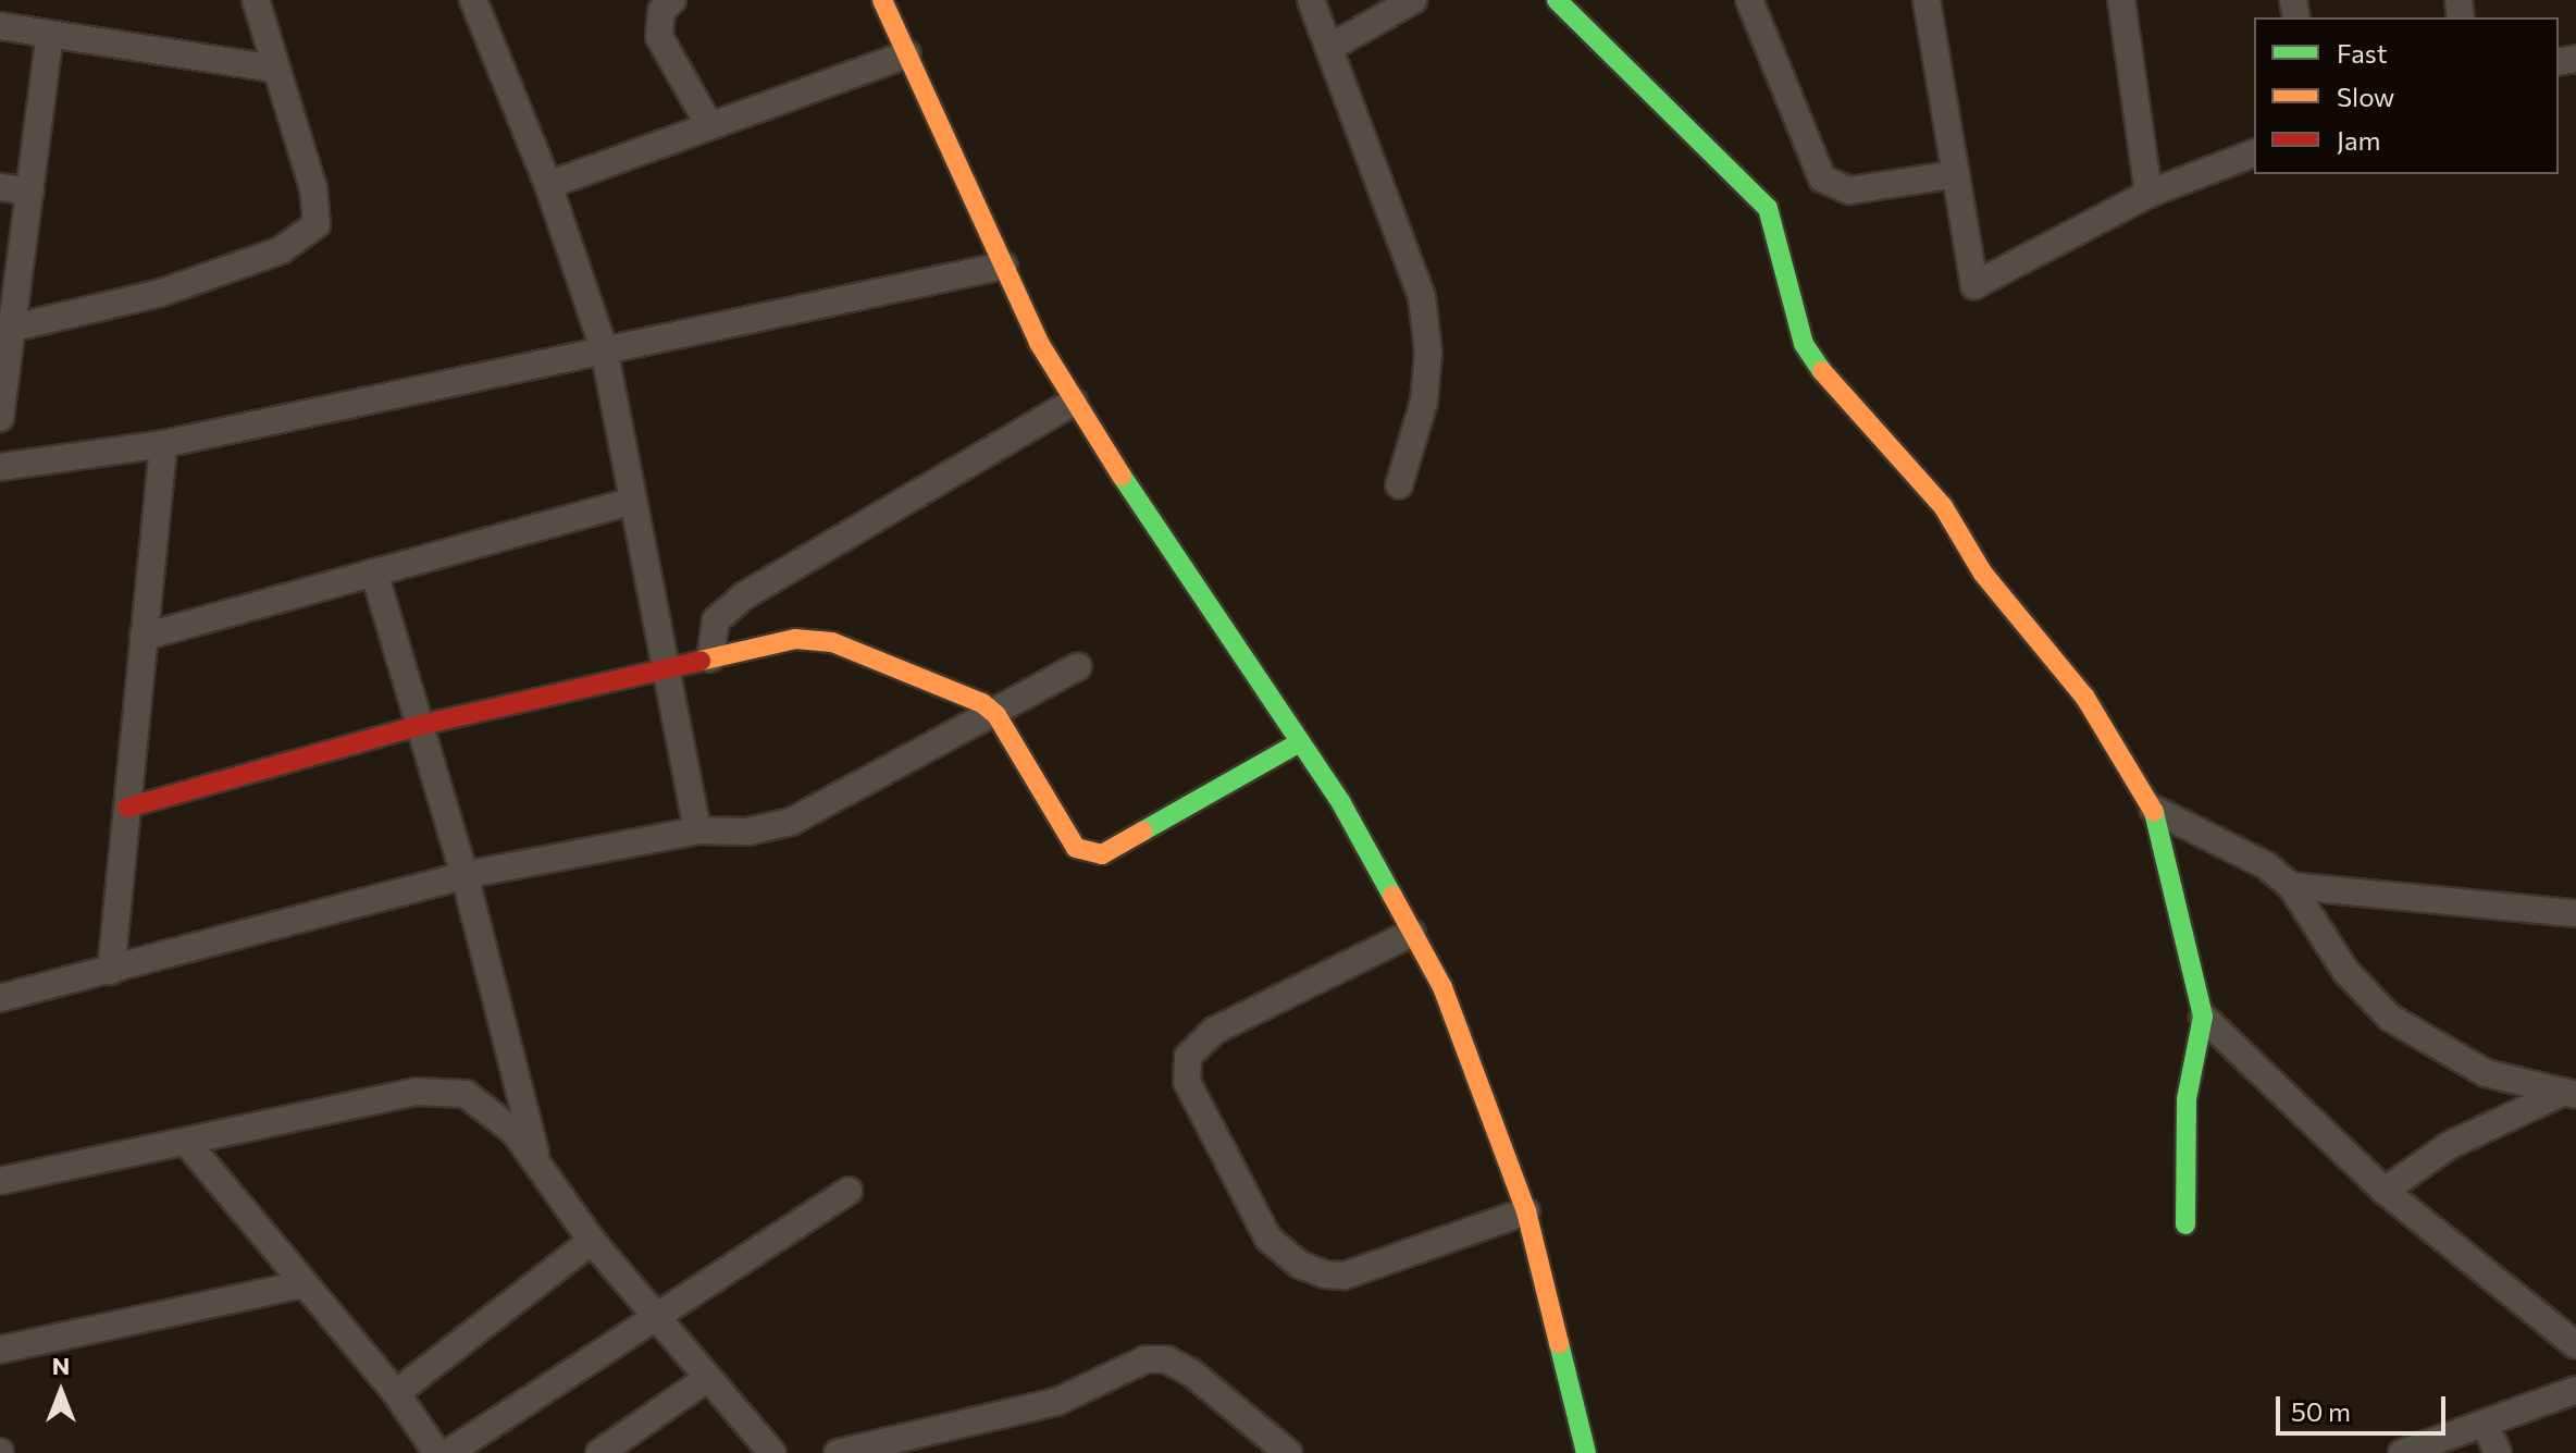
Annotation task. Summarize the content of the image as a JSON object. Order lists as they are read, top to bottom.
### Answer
{
  "legend": ["Fast", "Slow", "Jam"],
  "scale_bar": "50 m",
  "north": "top"
}
